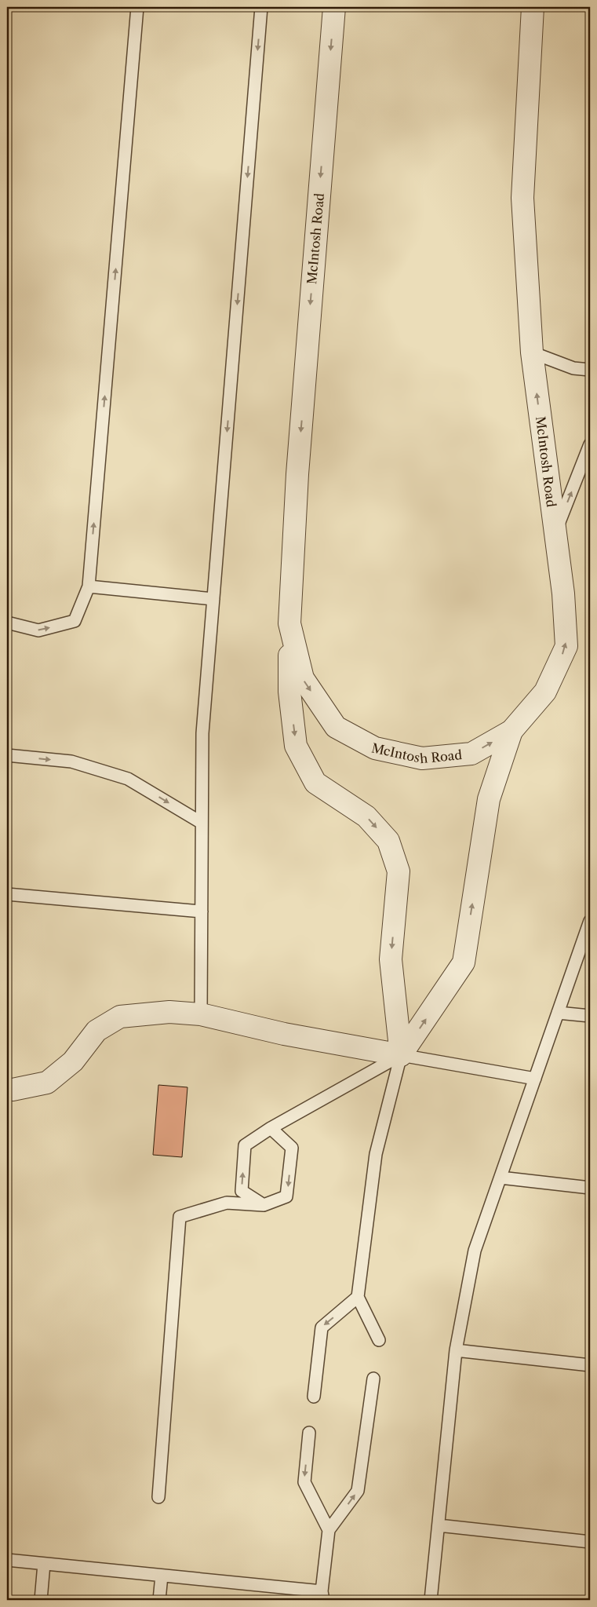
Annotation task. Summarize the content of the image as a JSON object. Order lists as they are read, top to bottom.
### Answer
{
  "streets": {
    "street": ["McIntosh Road"]
  }
}
